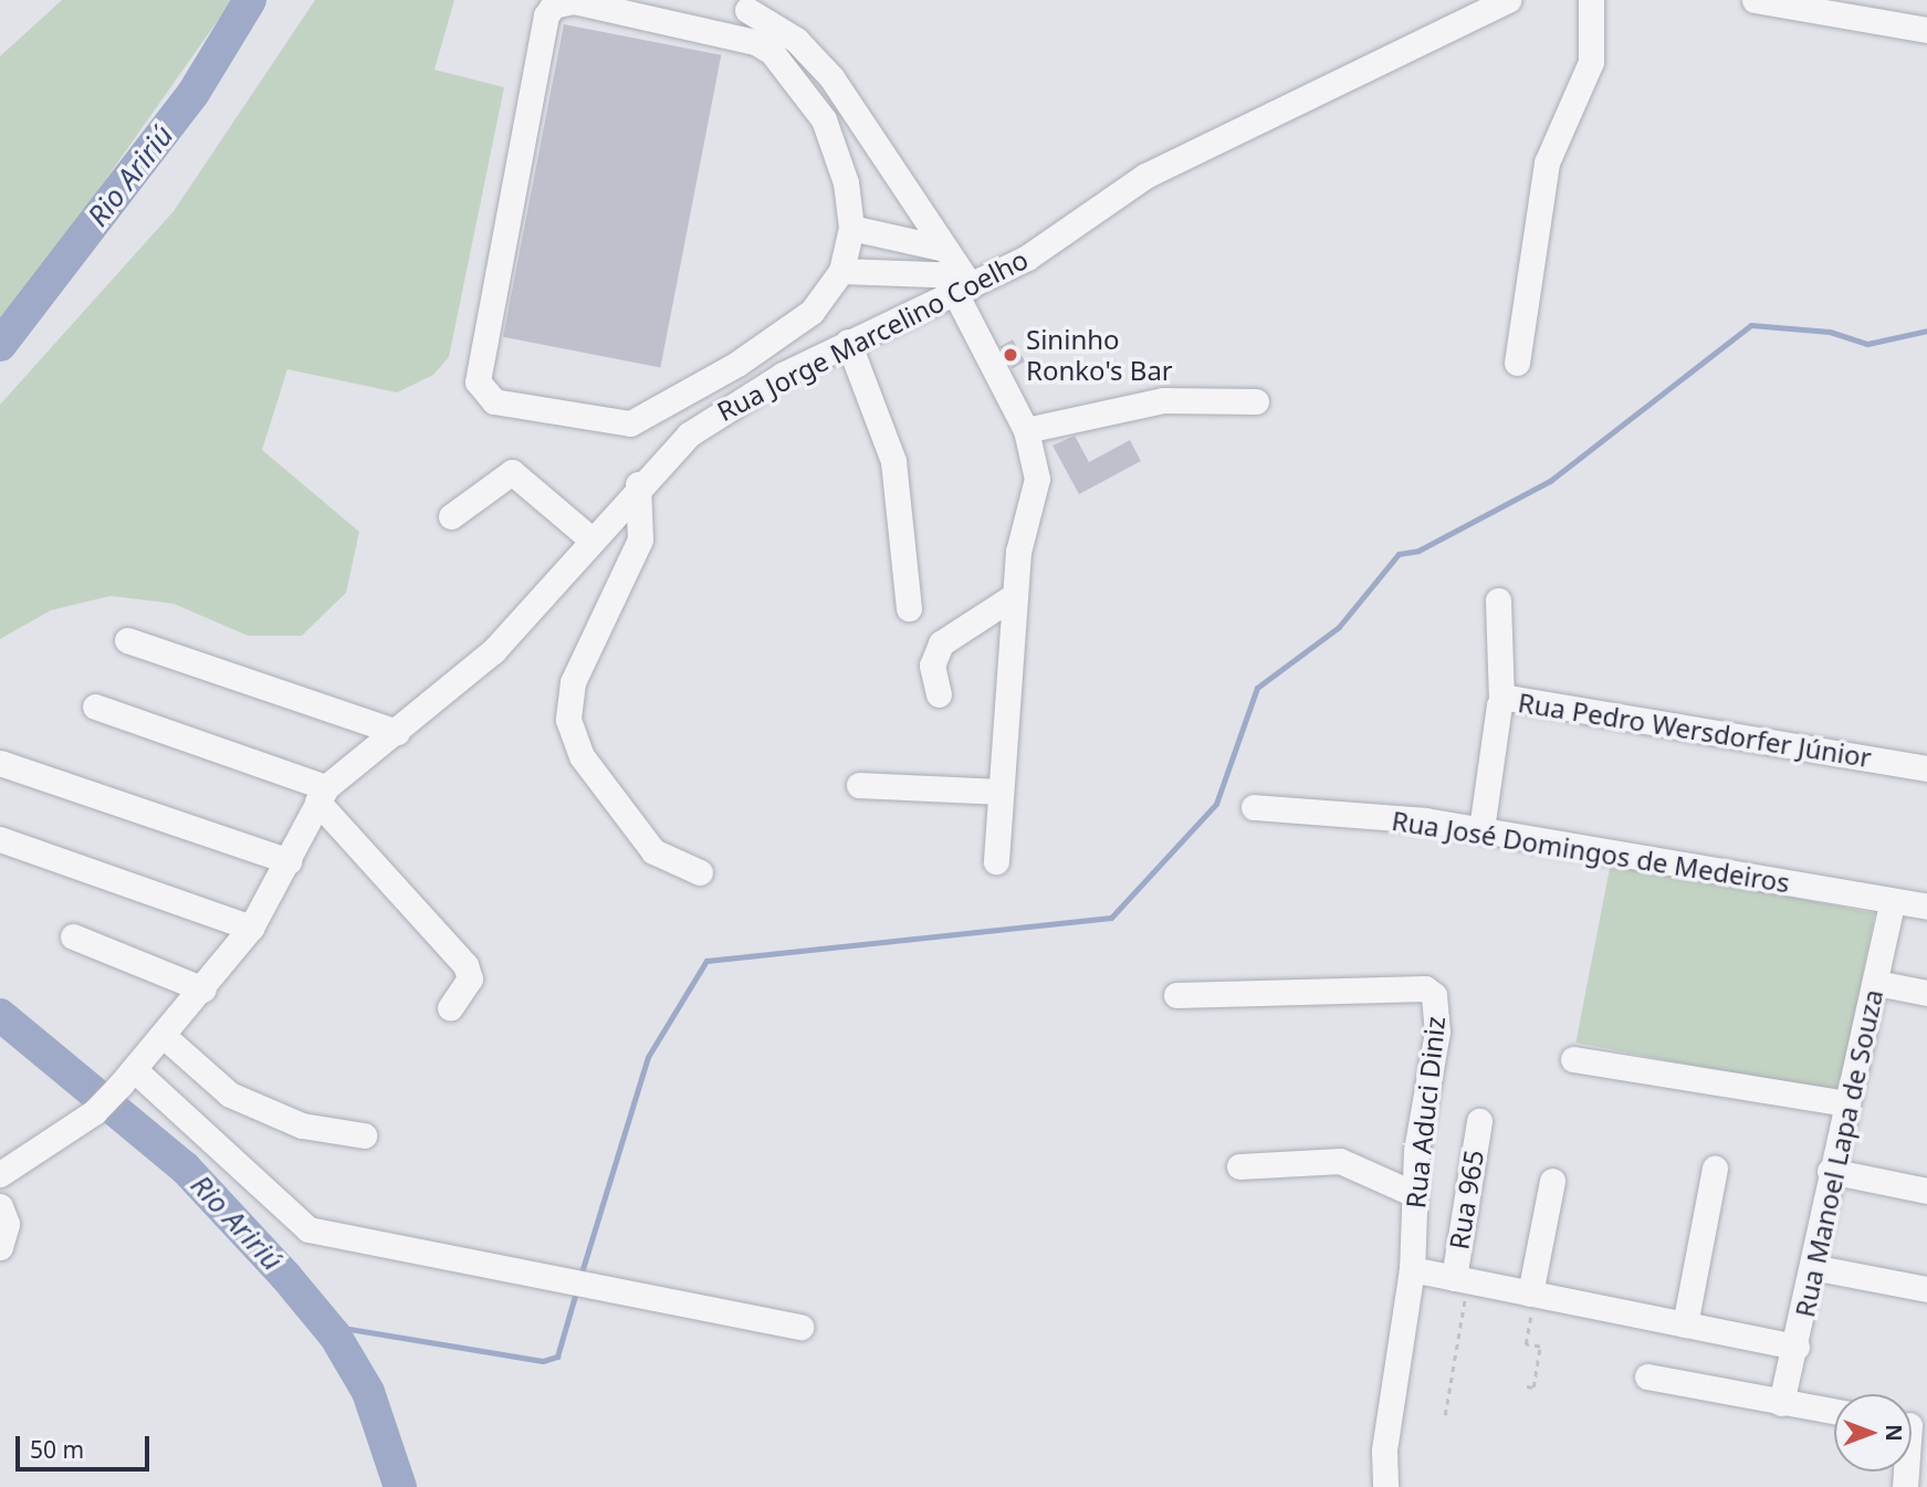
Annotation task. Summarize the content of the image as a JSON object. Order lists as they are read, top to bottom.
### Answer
{
  "streets": {
    "street": [
      "Rua Jorge Marcelino Coelho",
      "Rua Pedro Wersdorfer Júnior",
      "Rua José Domingos de Medeiros",
      "Rua Aduci Diniz",
      "Rua Manoel Lapa de Souza",
      "Rua 965"
    ]
  },
  "crossings": [
    ["Rua Pedro Wersdorfer Júnior", "Rua José Domingos de Medeiros"],
    ["Rua José Domingos de Medeiros", "Rua Manoel Lapa de Souza"]
  ],
  "water": ["Rio Aririú"],
  "places": ["Sininho Ronko's Bar"],
  "scale_bar": "50 m",
  "north": "right"
}
